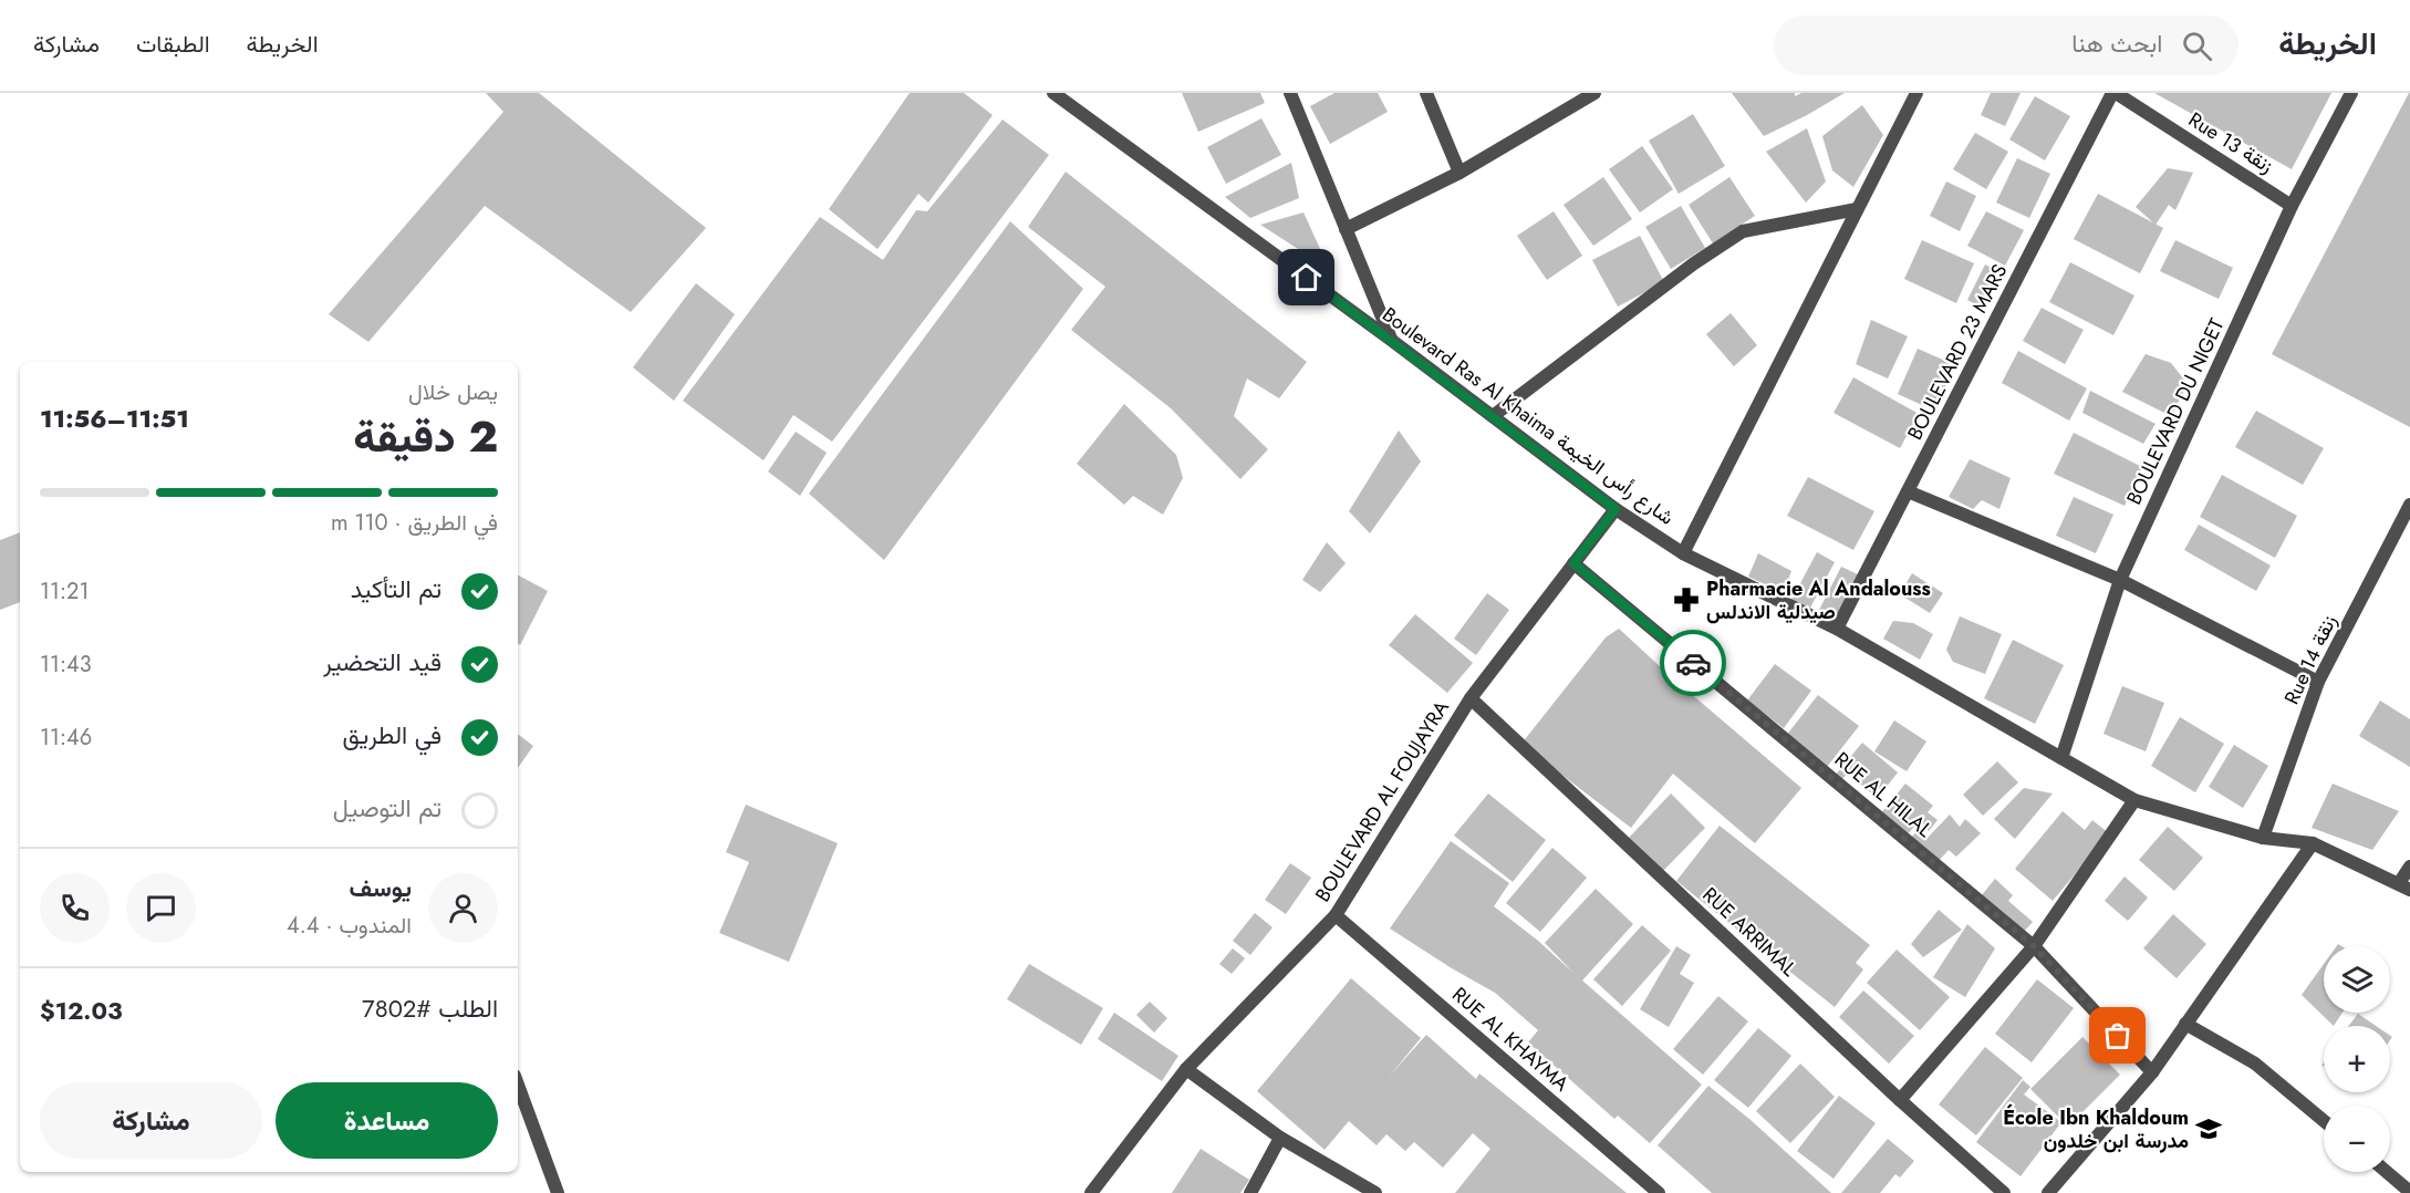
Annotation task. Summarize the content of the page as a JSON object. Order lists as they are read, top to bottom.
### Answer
{
  "streets": {
    "street": [
      "Rue 13 زنقة",
      "BOULEVARD 23 MARS",
      "BOULEVARD DU NIGET",
      "Boulevard Ras Al Khaima شارع رأس الخيمة",
      "Rue 14 زنقة",
      "RUE AL HILAL",
      "BOULEVARD AL FOUJAYRA",
      "RUE ARRIMAL",
      "RUE AL KHAYMA"
    ]
  },
  "crossings": [
    ["Rue 13 زنقة", "BOULEVARD 23 MARS"],
    ["Rue 13 زنقة", "BOULEVARD DU NIGET"],
    ["BOULEVARD 23 MARS", "Boulevard Ras Al Khaima شارع رأس الخيمة"],
    ["BOULEVARD DU NIGET", "Boulevard Ras Al Khaima شارع رأس الخيمة"],
    ["Boulevard Ras Al Khaima شارع رأس الخيمة", "Rue 14 زنقة"],
    ["Boulevard Ras Al Khaima شارع رأس الخيمة", "BOULEVARD AL FOUJAYRA"],
    ["RUE AL HILAL", "BOULEVARD AL FOUJAYRA"],
    ["BOULEVARD AL FOUJAYRA", "RUE ARRIMAL"],
    ["BOULEVARD AL FOUJAYRA", "RUE AL KHAYMA"]
  ],
  "places": {
    "pharmacy": ["Pharmacie Al Andalouss صيدلية الاندلس"],
    "school or university": ["École Ibn Khaldoum مدرسة ابن خلدون"]
  },
  "page": {
    "header": "الخريطة",
    "search": "ابحث هنا",
    "nav": ["الخريطة", "الطبقات", "مشاركة"],
    "heading": ["2 دقيقة", "يصل خلال", "11:51–11:56"],
    "panel": [
      "يوسف",
      "المندوب · 4.4",
      "الطلب #7802",
      "$12.03"
    ],
    "bar": "في الطريق · 110 m",
    "list": [
      ["تم التأكيد", "11:21"],
      ["قيد التحضير", "11:43"],
      ["في الطريق", "11:46"],
      "تم التوصيل"
    ],
    "map_buttons": ["+", "−"],
    "buttons": ["مساعدة", "مشاركة"]
  }
}
